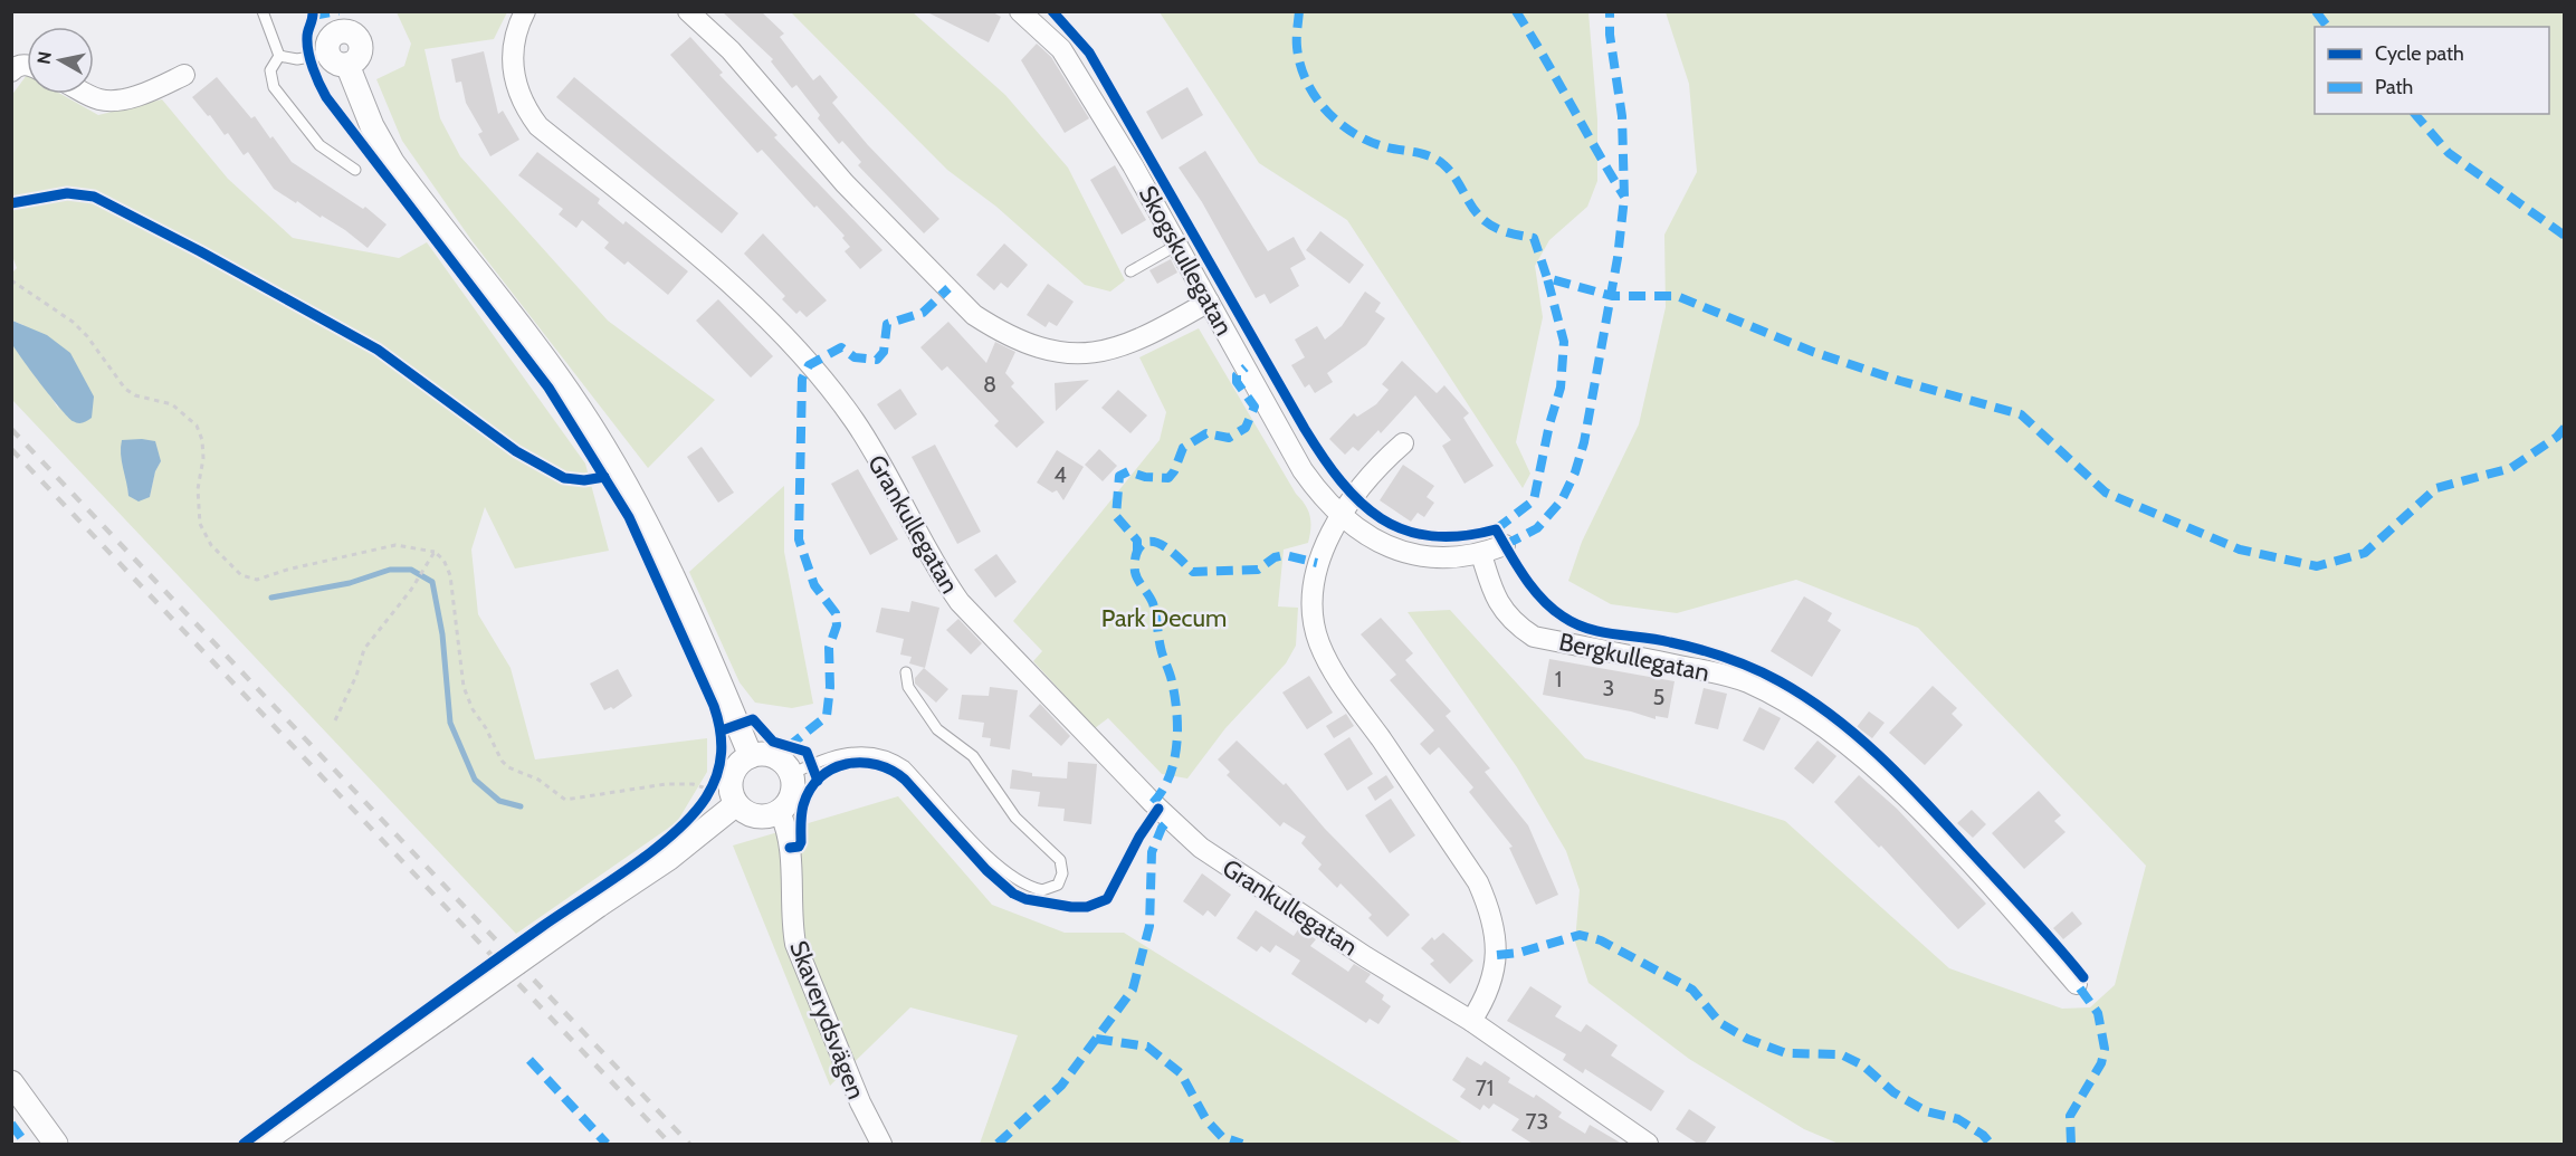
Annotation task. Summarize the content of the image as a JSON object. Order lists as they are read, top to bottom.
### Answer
{
  "streets": {
    "street": [
      "Skogskullegatan",
      "Grankullegatan",
      "Bergkullegatan",
      "Skaverydsvägen"
    ]
  },
  "crossings": [
    ["Skogskullegatan", "Bergkullegatan"]
  ],
  "parks": ["Park Decum"],
  "house_numbers": [
    "8",
    "4",
    "1",
    "3",
    "5",
    "71",
    "73"
  ],
  "legend": ["Cycle path", "Path"],
  "north": "left"
}
